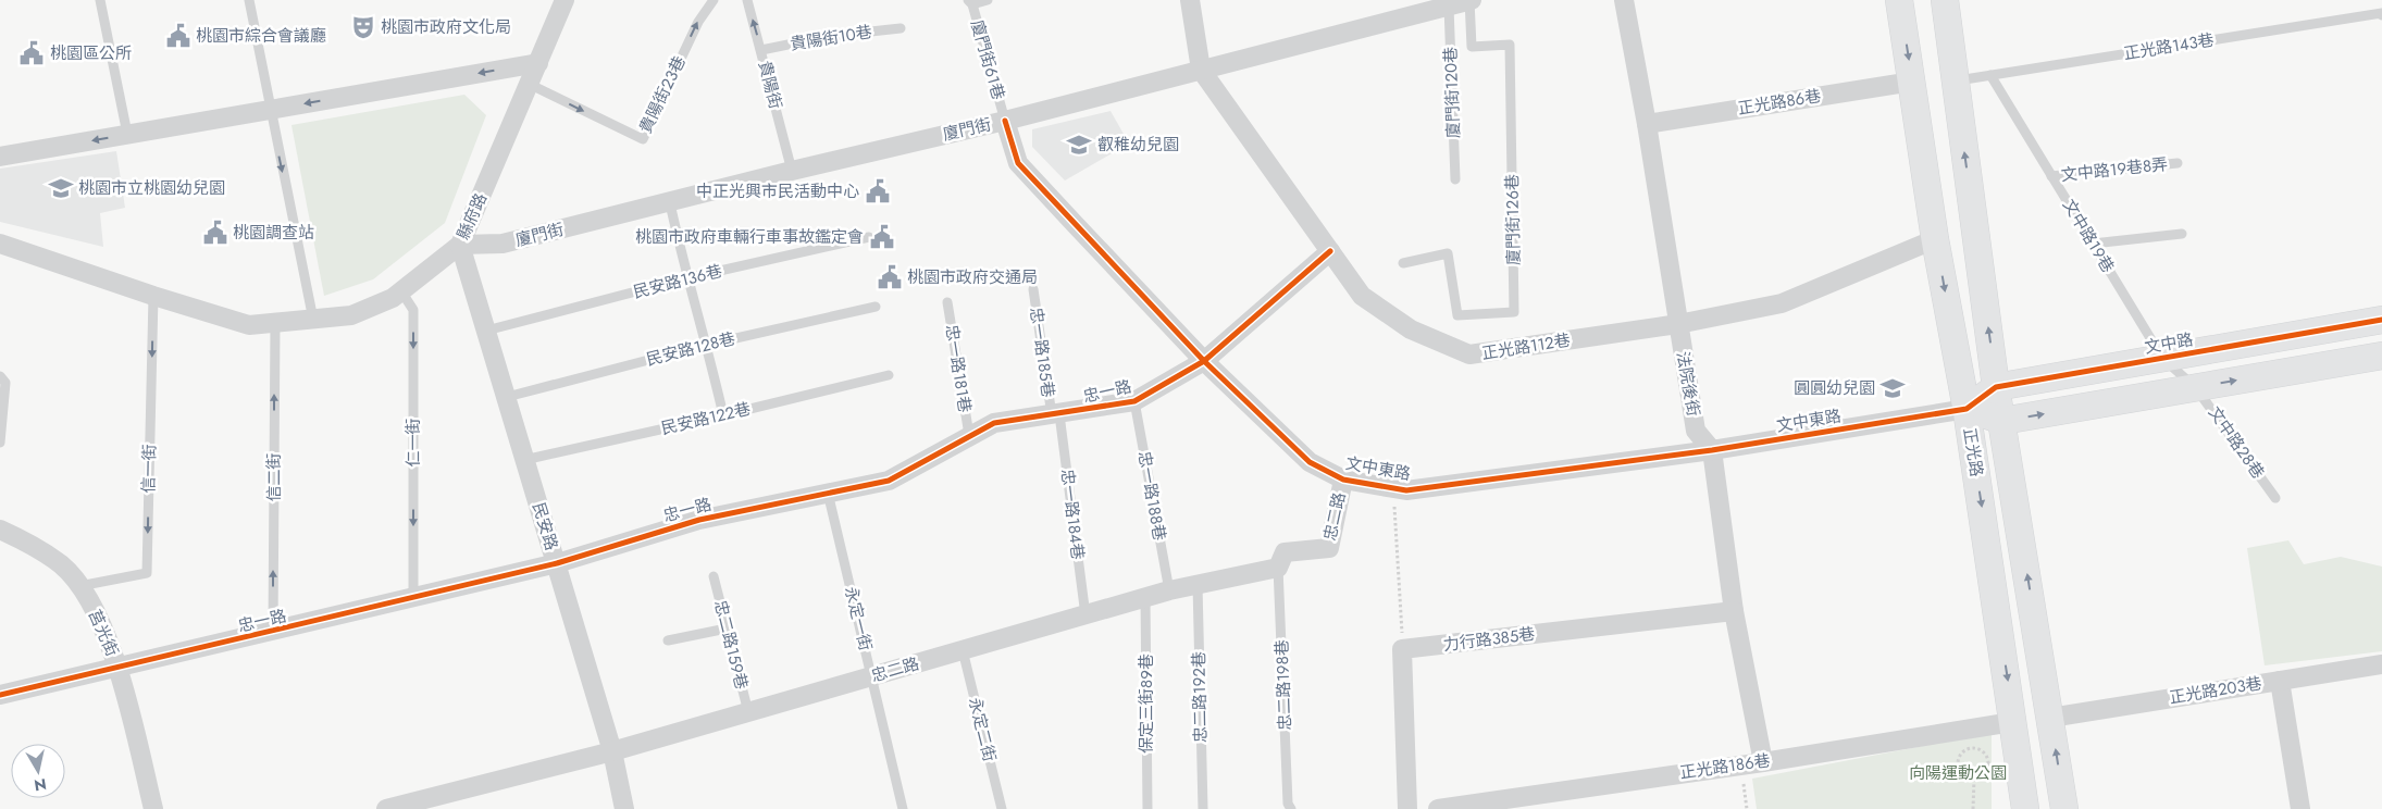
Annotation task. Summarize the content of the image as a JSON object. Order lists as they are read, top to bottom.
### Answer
{
  "streets": {
    "street": [
      "正光路86巷",
      "廈門街",
      "縣府路",
      "文中路",
      "正光路112巷",
      "法院後街",
      "忠一路",
      "文中東路",
      "正光路",
      "忠二路",
      "民安路",
      "莒光街",
      "力行路385巷",
      "正光路203巷",
      "正光路186巷"
    ],
    "lane": [
      "貴陽街10巷",
      "正光路143巷",
      "廈門街61巷",
      "貴陽街",
      "廈門街120巷",
      "貴陽街23巷",
      "文中路19巷8弄",
      "廈門街126巷",
      "文中路19巷",
      "民安路136巷",
      "民安路128巷",
      "忠一路185巷",
      "忠一路181巷",
      "民安路122巷",
      "仁一街",
      "文中路28巷",
      "信一街",
      "信二街",
      "忠一路188巷",
      "忠一路184巷",
      "永定一街",
      "忠二路159巷",
      "忠二路198巷",
      "忠二路192巷",
      "保定三街89巷",
      "永定二街"
    ]
  },
  "crossings": [
    ["貴陽街10巷", "貴陽街"],
    ["正光路143巷", "文中路19巷"],
    ["正光路143巷", "正光路"],
    ["廈門街61巷", "廈門街"],
    ["廈門街61巷", "文中東路"],
    ["貴陽街", "廈門街"],
    ["廈門街120巷", "廈門街"],
    ["貴陽街23巷", "縣府路"],
    ["正光路86巷", "法院後街"],
    ["正光路86巷", "正光路"],
    ["廈門街", "縣府路"],
    ["廈門街", "廈門街126巷"],
    ["廈門街", "正光路112巷"],
    ["廈門街", "文中東路"],
    ["廈門街", "民安路"],
    ["文中路19巷8弄", "文中路19巷"],
    ["縣府路", "仁一街"],
    ["縣府路", "信一街"],
    ["縣府路", "信二街"],
    ["縣府路", "民安路"],
    ["文中路19巷", "文中路"],
    ["文中路19巷", "文中路28巷"],
    ["民安路136巷", "民安路"],
    ["文中路", "文中東路"],
    ["文中路", "正光路"],
    ["正光路112巷", "法院後街"],
    ["正光路112巷", "忠一路"],
    ["正光路112巷", "正光路"],
    ["民安路128巷", "民安路"],
    ["忠一路185巷", "忠一路"],
    ["忠一路185巷", "忠一路184巷"],
    ["忠一路181巷", "忠一路"],
    ["法院後街", "文中東路"],
    ["忠一路", "文中東路"],
    ["忠一路", "仁一街"],
    ["忠一路", "信二街"],
    ["忠一路", "忠一路188巷"],
    ["忠一路", "忠一路184巷"],
    ["忠一路", "民安路"],
    ["忠一路", "永定一街"],
    ["忠一路", "莒光街"],
    ["民安路122巷", "民安路"],
    ["文中東路", "正光路"],
    ["文中東路", "忠二路"],
    ["正光路", "正光路203巷"],
    ["正光路", "正光路186巷"],
    ["信一街", "莒光街"],
    ["忠一路188巷", "忠二路"],
    ["忠一路184巷", "忠二路"],
    ["忠二路", "民安路"],
    ["忠二路", "永定一街"],
    ["忠二路", "忠二路159巷"],
    ["忠二路", "忠二路198巷"],
    ["忠二路", "忠二路192巷"],
    ["忠二路", "保定三街89巷"],
    ["忠二路", "永定二街"]
  ],
  "one_way": ["仁一街", "信一街", "信二街"],
  "parks": ["向陽運動公園"],
  "places": {
    "theatre": ["桃園市政府文化局"],
    "public building": [
      "桃園市綜合會議廳",
      "桃園區公所",
      "中正光興市民活動中心",
      "桃園調查站",
      "桃園市政府車輛行車事故鑑定會",
      "桃園市政府交通局"
    ],
    "school or university": ["叡稚幼兒園", "桃園市立桃園幼兒園", "圓圓幼兒園"]
  },
  "north": "bottom"
}
